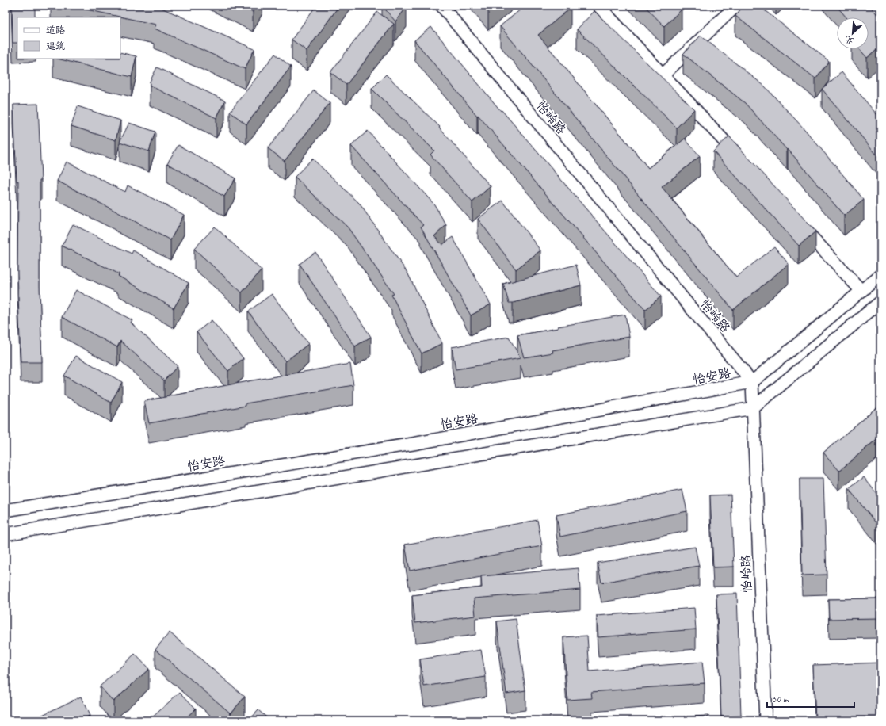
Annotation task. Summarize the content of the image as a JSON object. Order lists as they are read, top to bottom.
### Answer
{
  "streets": {
    "street": ["怡岭路", "怡安路"]
  },
  "crossings": [
    ["怡岭路", "怡安路"]
  ],
  "legend": ["道路", "建筑"],
  "scale_bar": "50 m",
  "north": "bottom left"
}
